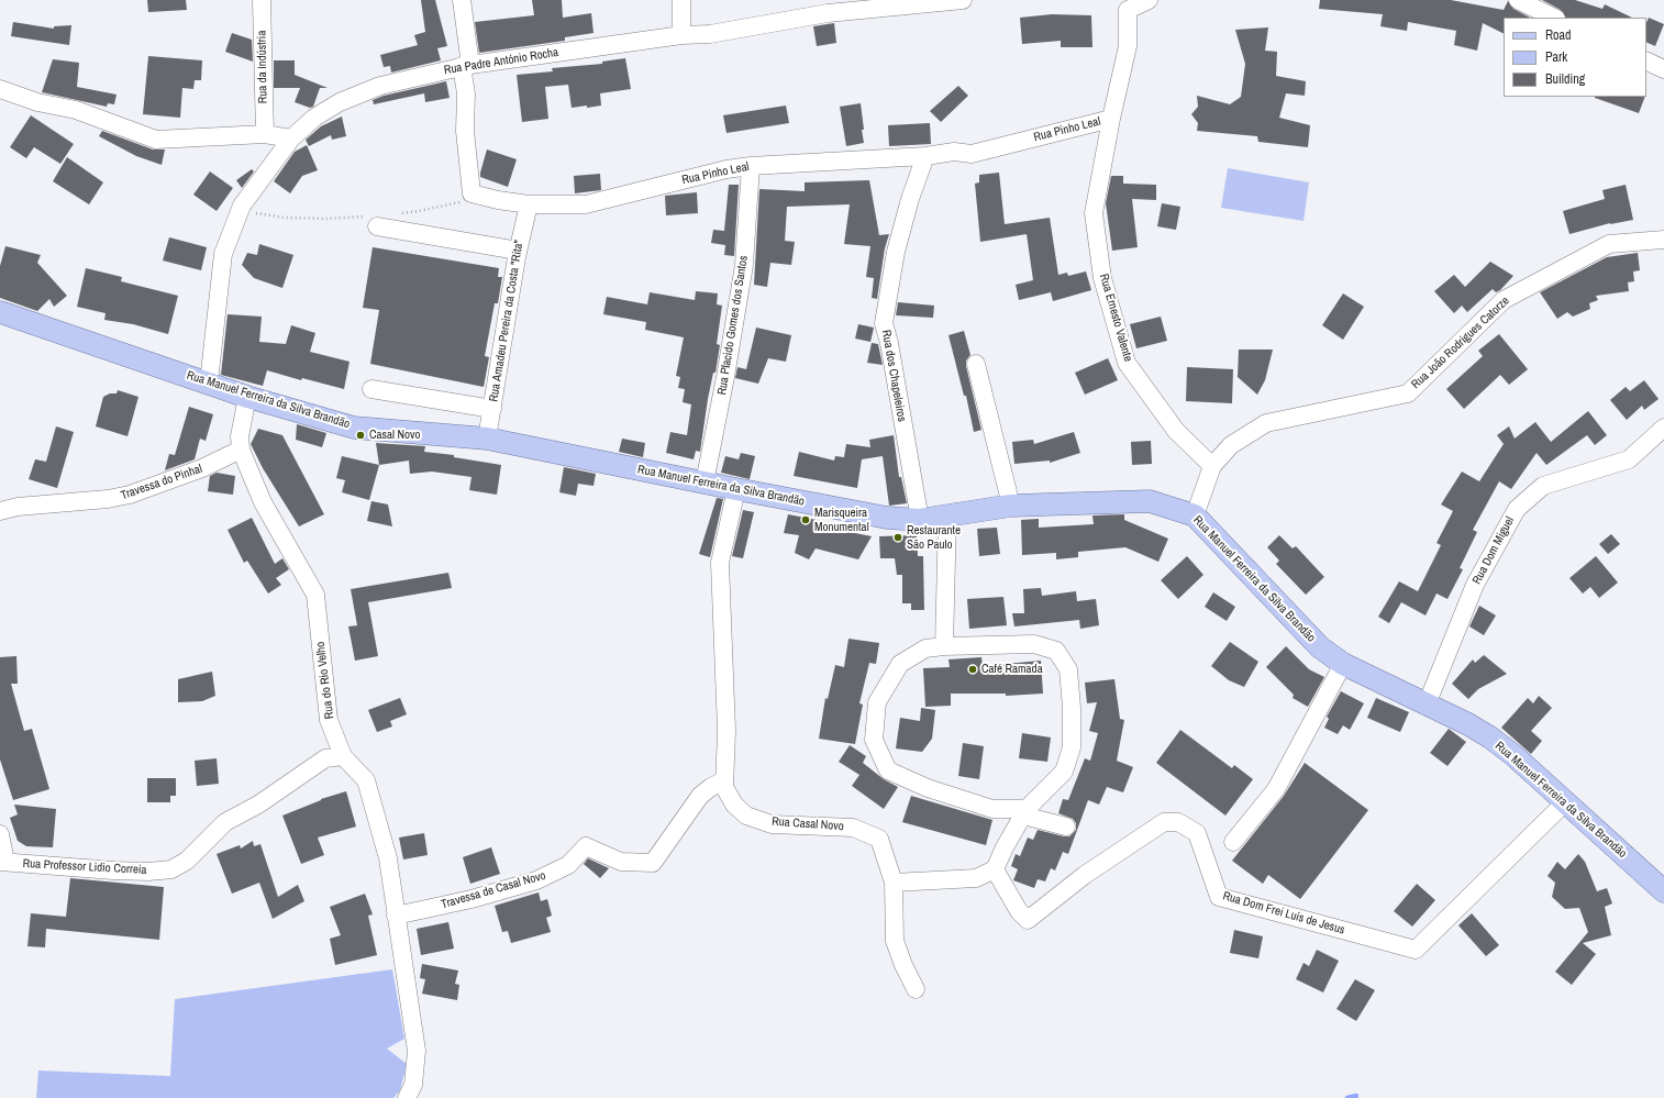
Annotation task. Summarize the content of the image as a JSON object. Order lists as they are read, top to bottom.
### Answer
{
  "streets": {
    "main road": ["Rua Manuel Ferreira da Silva Brandão"],
    "street": [
      "Rua Padre António Rocha",
      "Rua da Indústria",
      "Rua Pinho Leal",
      "Rua Ernesto Valente",
      "Rua Amadeu Pereira da Costa \"Rita\"",
      "Rua Placido Gomes dos Santos",
      "Rua João Rodrigues Catorze",
      "Rua dos Chapeleiros",
      "Travessa do Pinhal",
      "Rua Dom Miguel",
      "Rua do Rio Velho",
      "Rua Casal Novo",
      "Rua Professor Lidio Correia",
      "Travessa de Casal Novo",
      "Rua Dom Frei Luís de Jesus"
    ]
  },
  "crossings": [
    ["Rua Padre António Rocha", "Rua Manuel Ferreira da Silva Brandão"],
    ["Rua Pinho Leal", "Rua Ernesto Valente"],
    ["Rua Pinho Leal", "Rua Amadeu Pereira da Costa \"Rita\""],
    ["Rua Pinho Leal", "Rua Placido Gomes dos Santos"],
    ["Rua Pinho Leal", "Rua dos Chapeleiros"],
    ["Rua Ernesto Valente", "Rua João Rodrigues Catorze"],
    ["Rua Amadeu Pereira da Costa \"Rita\"", "Rua Manuel Ferreira da Silva Brandão"],
    ["Rua Placido Gomes dos Santos", "Rua Manuel Ferreira da Silva Brandão"],
    ["Rua João Rodrigues Catorze", "Rua Manuel Ferreira da Silva Brandão"],
    ["Rua dos Chapeleiros", "Rua Manuel Ferreira da Silva Brandão"],
    ["Rua Manuel Ferreira da Silva Brandão", "Rua Dom Miguel"],
    ["Rua Manuel Ferreira da Silva Brandão", "Rua do Rio Velho"],
    ["Rua Manuel Ferreira da Silva Brandão", "Rua Casal Novo"],
    ["Rua Manuel Ferreira da Silva Brandão", "Rua Dom Frei Luís de Jesus"],
    ["Travessa do Pinhal", "Rua do Rio Velho"],
    ["Rua do Rio Velho", "Rua Professor Lidio Correia"],
    ["Rua do Rio Velho", "Travessa de Casal Novo"],
    ["Rua Casal Novo", "Travessa de Casal Novo"]
  ],
  "places": [
    "Casal Novo",
    "Marisqueira Monumental",
    "Restaurante São Paulo",
    "Café Ramada"
  ],
  "legend": ["Road", "Park", "Building"]
}
